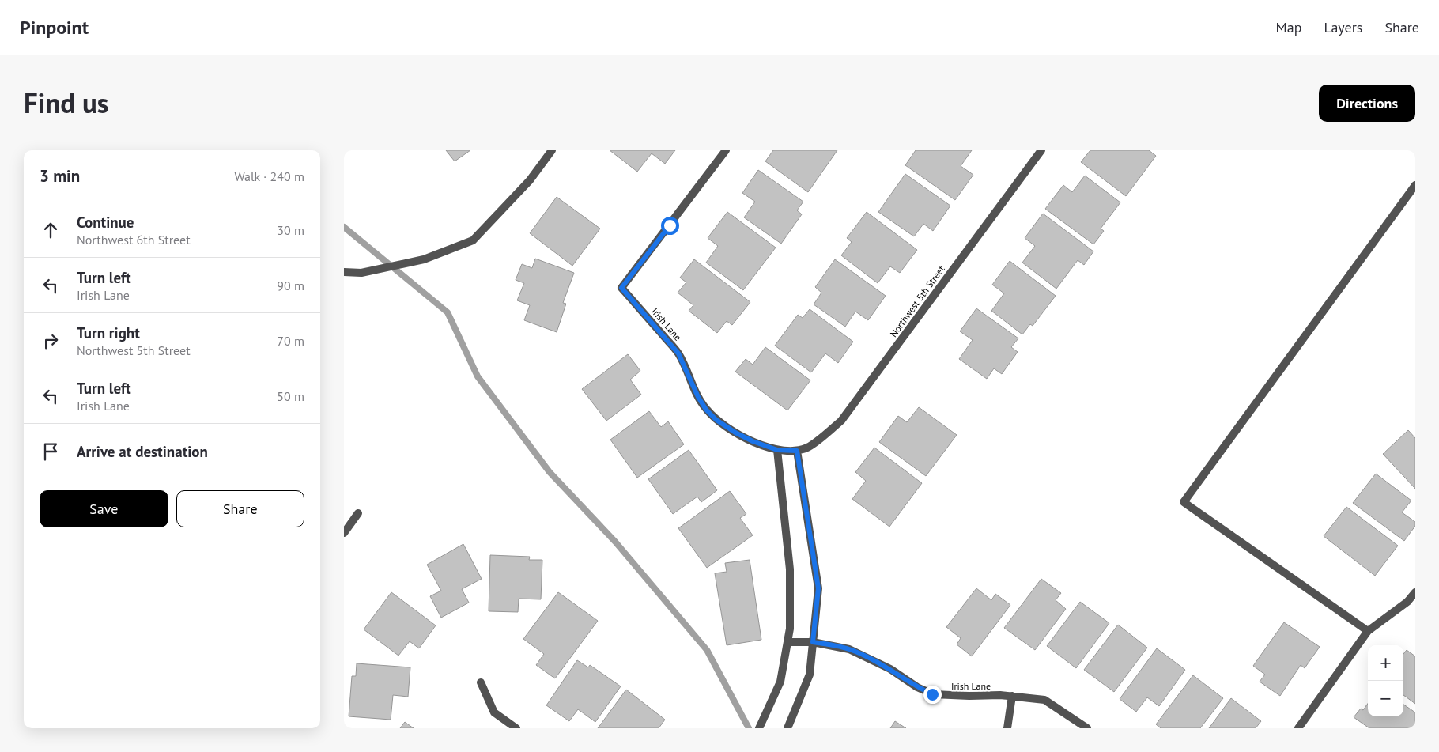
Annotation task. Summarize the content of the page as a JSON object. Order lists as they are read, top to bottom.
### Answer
{
  "streets": {
    "street": ["Northwest 5th Street", "Irish Lane"]
  },
  "crossings": [
    ["Northwest 5th Street", "Irish Lane"]
  ],
  "page": {
    "header": "Pinpoint",
    "nav": ["Map", "Layers", "Share"],
    "title": "Find us",
    "buttons": [
      "Directions",
      ["Save", "Share"]
    ],
    "heading": ["3 min", "Walk · 240 m"],
    "list": [
      ["Continue", "Northwest 6th Street", "30 m"],
      ["Turn left", "Irish Lane", "90 m"],
      ["Turn right", "Northwest 5th Street", "70 m"],
      ["Turn left", "Irish Lane", "50 m"],
      "Arrive at destination"
    ],
    "map_buttons": ["+", "−"]
  }
}
